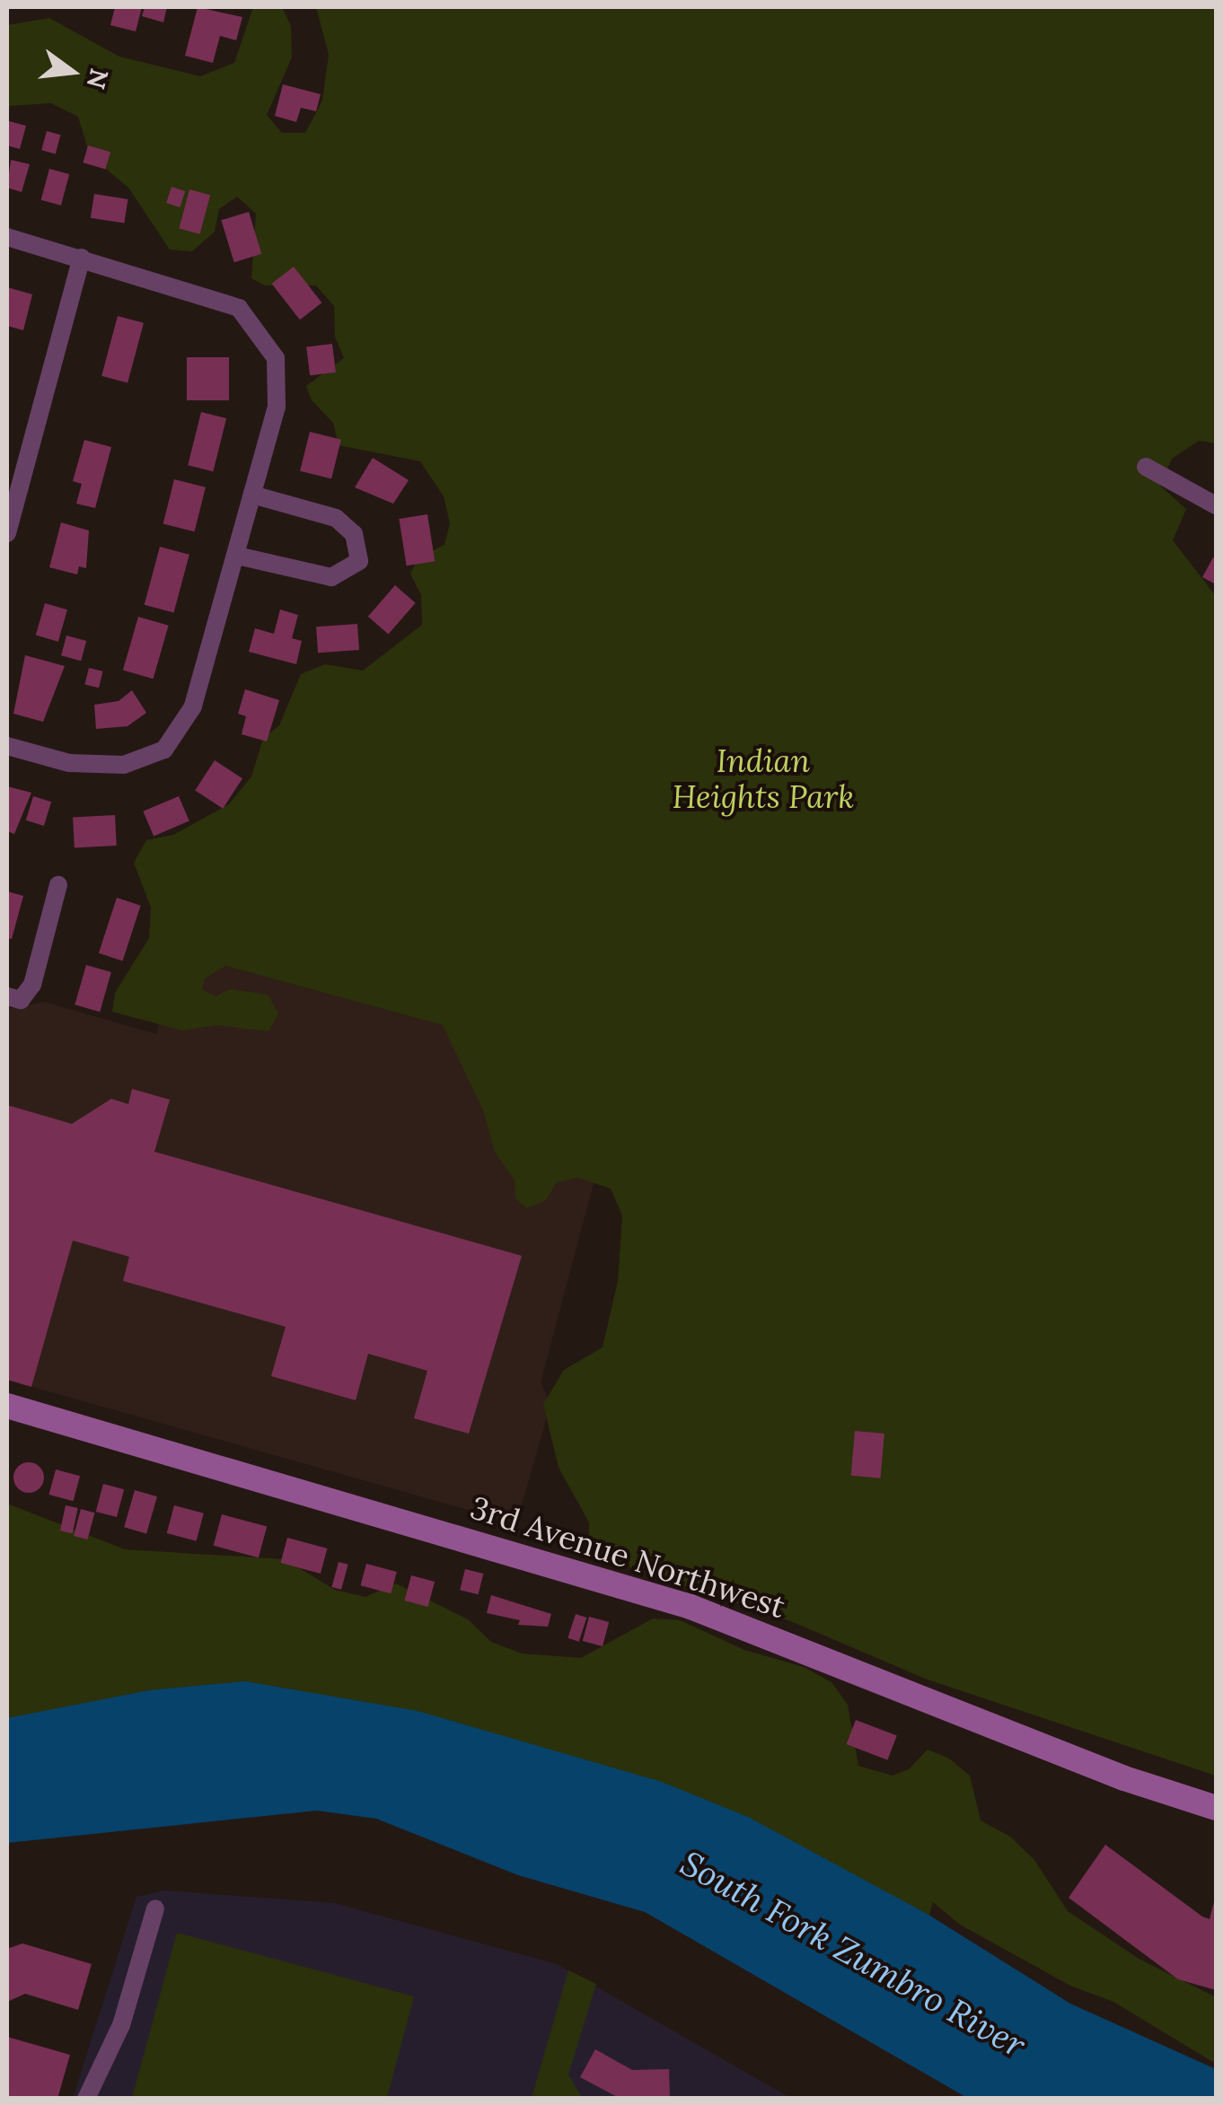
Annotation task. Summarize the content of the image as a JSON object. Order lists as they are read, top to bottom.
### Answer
{
  "streets": {
    "main road": ["3rd Avenue Northwest"]
  },
  "water": ["South Fork Zumbro River"],
  "parks": ["Indian Heights Park"],
  "north": "right"
}
